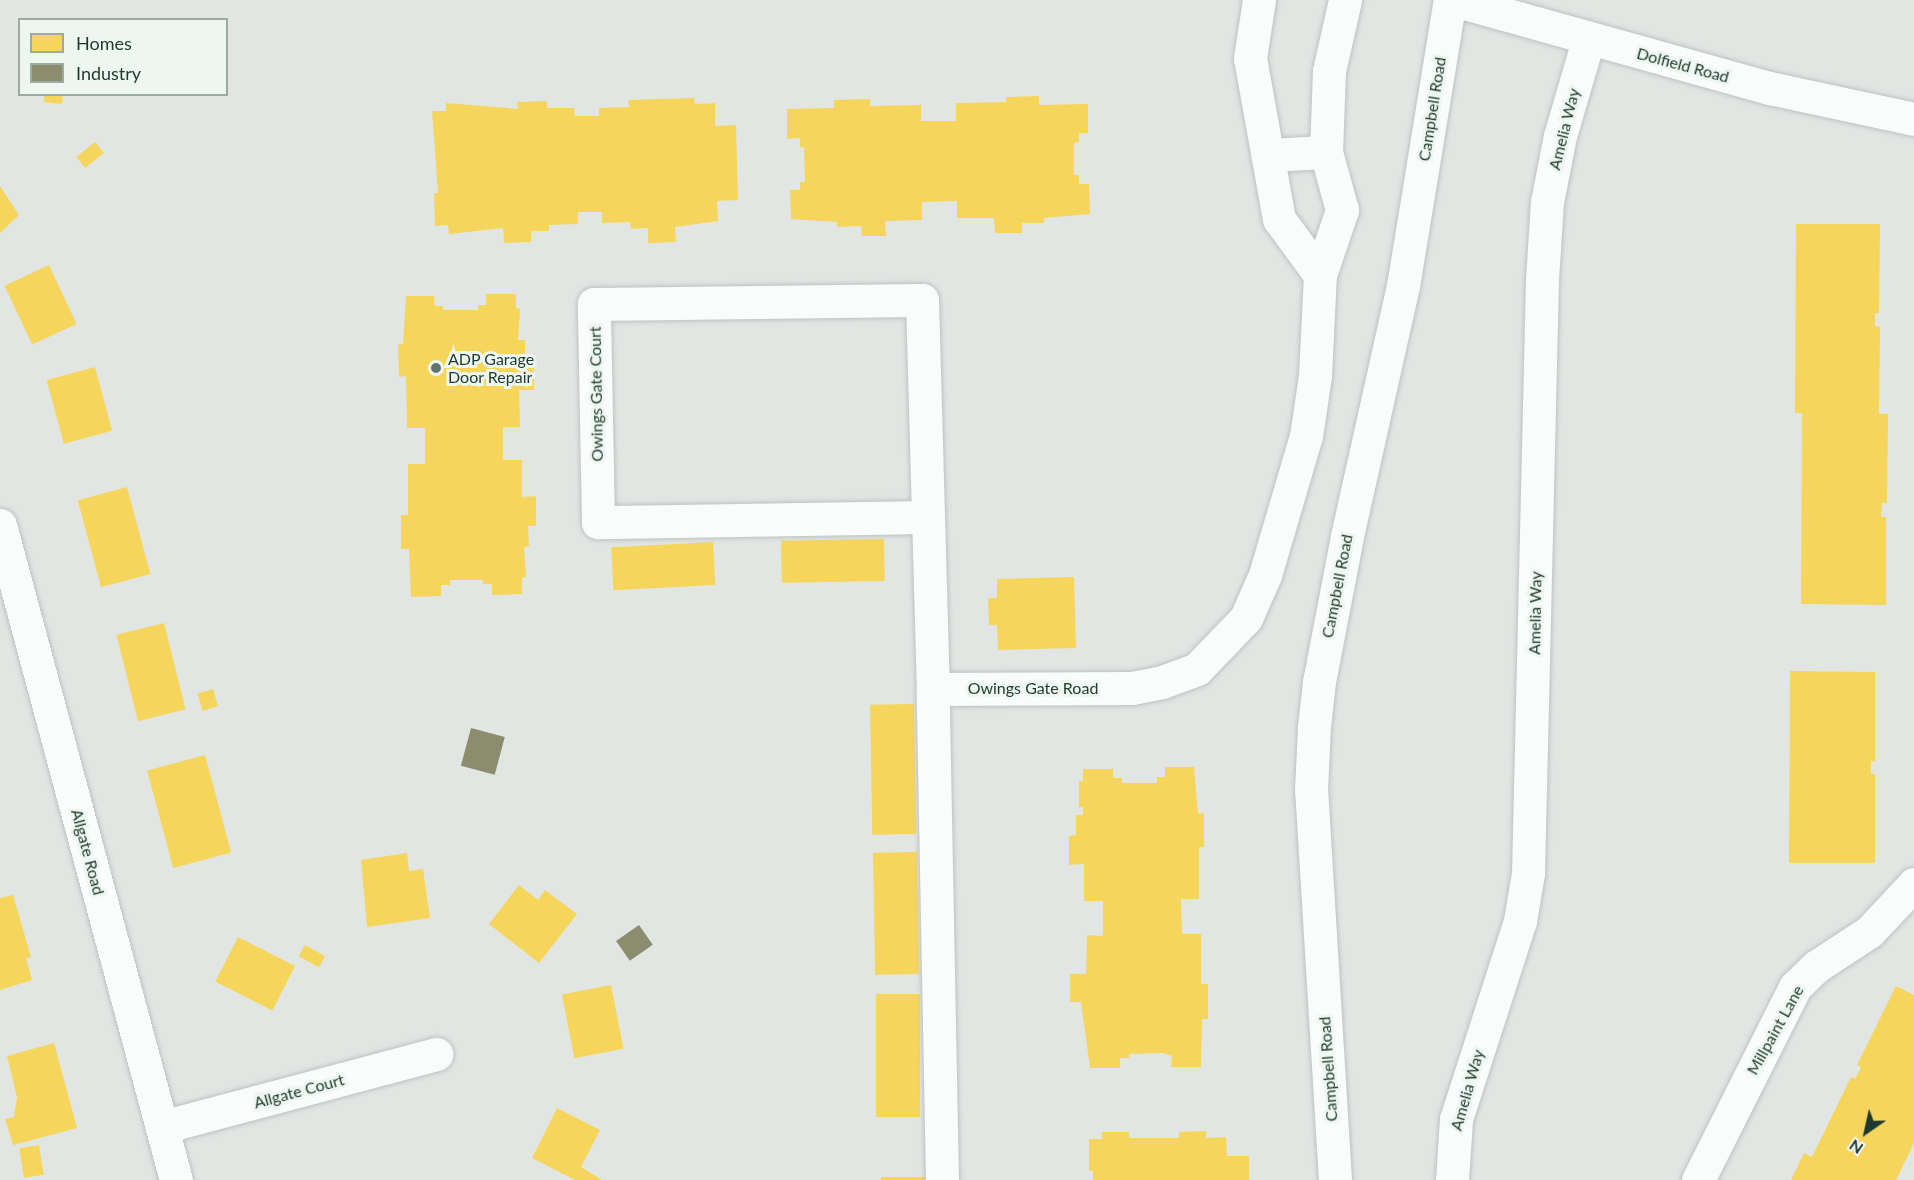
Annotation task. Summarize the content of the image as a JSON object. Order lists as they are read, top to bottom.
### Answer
{
  "streets": {
    "street": [
      "Dolfield Road",
      "Campbell Road",
      "Amelia Way",
      "Owings Gate Court",
      "Owings Gate Road",
      "Allgate Road",
      "Millpaint Lane",
      "Allgate Court"
    ]
  },
  "crossings": [
    ["Dolfield Road", "Campbell Road"],
    ["Dolfield Road", "Amelia Way"],
    ["Owings Gate Court", "Owings Gate Road"],
    ["Allgate Road", "Allgate Court"]
  ],
  "places": ["ADP Garage Door Repair"],
  "legend": ["Homes", "Industry"],
  "north": "bottom left"
}
